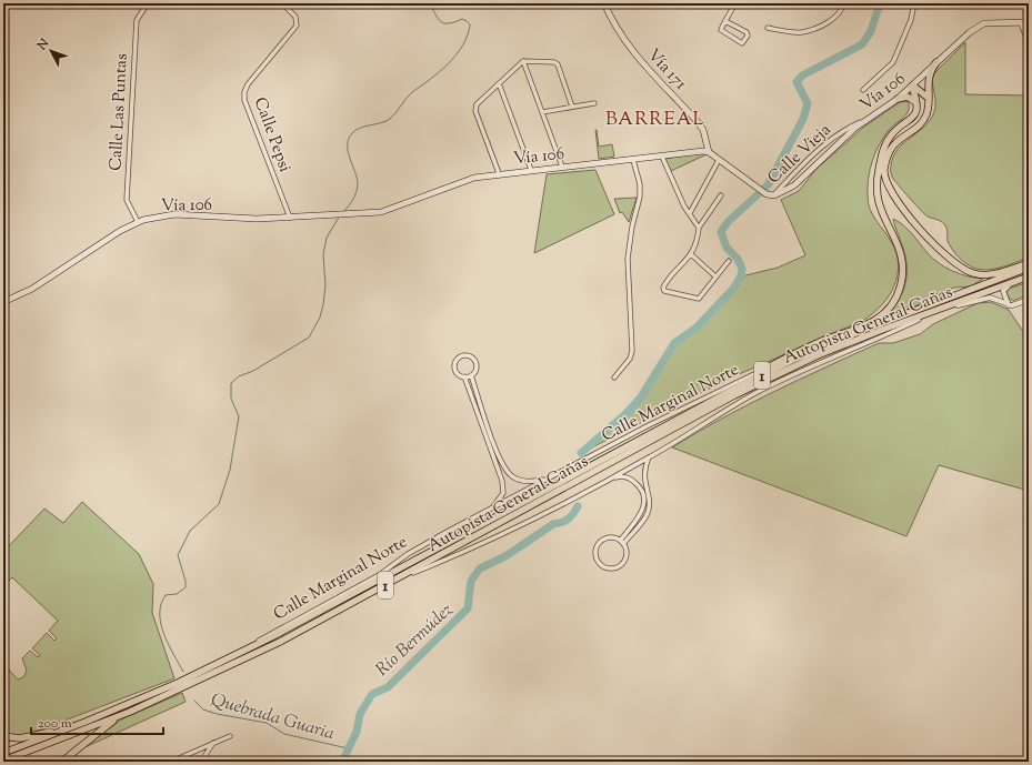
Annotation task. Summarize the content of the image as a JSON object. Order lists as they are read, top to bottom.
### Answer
{
  "streets": {
    "highway": ["Autopista General Cañas", "1"],
    "main road": ["Vía 171", "Vía 106"],
    "street": [
      "Calle Las Puntas",
      "Calle Pepsi",
      "Calle Vieja",
      "Calle Marginal Norte"
    ]
  },
  "crossings": [
    ["Vía 171", "Vía 106"],
    ["Vía 106", "Calle Las Puntas"],
    ["Vía 106", "Calle Pepsi"],
    ["Vía 106", "Calle Vieja"],
    ["Autopista General Cañas", "Calle Marginal Norte"]
  ],
  "districts": ["BARREAL"],
  "water": ["Río Bermúdez", "Quebrada Guaria"],
  "scale_bar": "200 m",
  "north": "top left"
}
